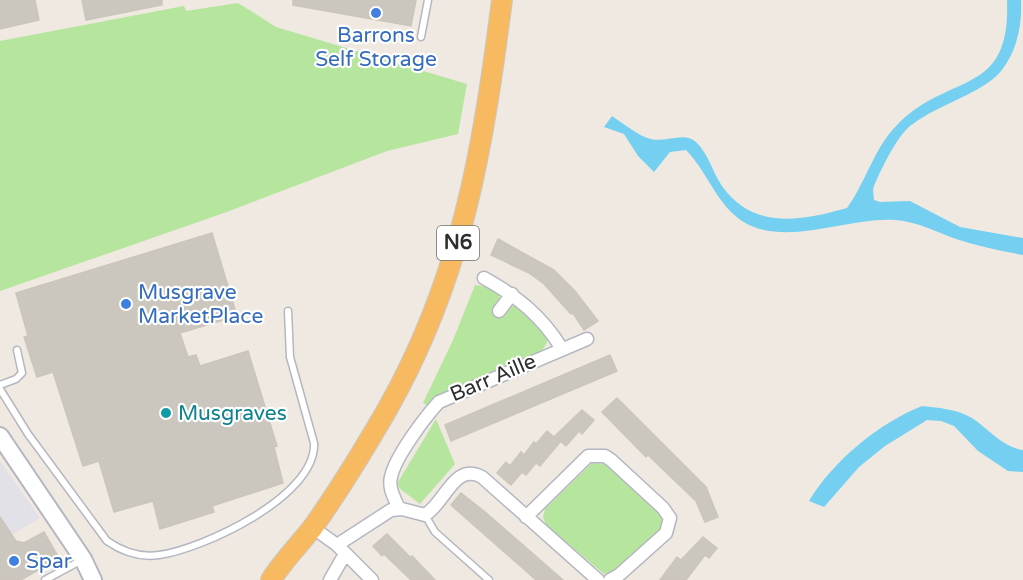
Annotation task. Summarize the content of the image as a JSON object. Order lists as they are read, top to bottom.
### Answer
{
  "streets": {
    "highway": ["N6"],
    "street": ["Barr Aille"]
  },
  "places": [
    "Barrons Self Storage",
    "Musgrave MarketPlace",
    "Musgraves",
    "Spar"
  ]
}
